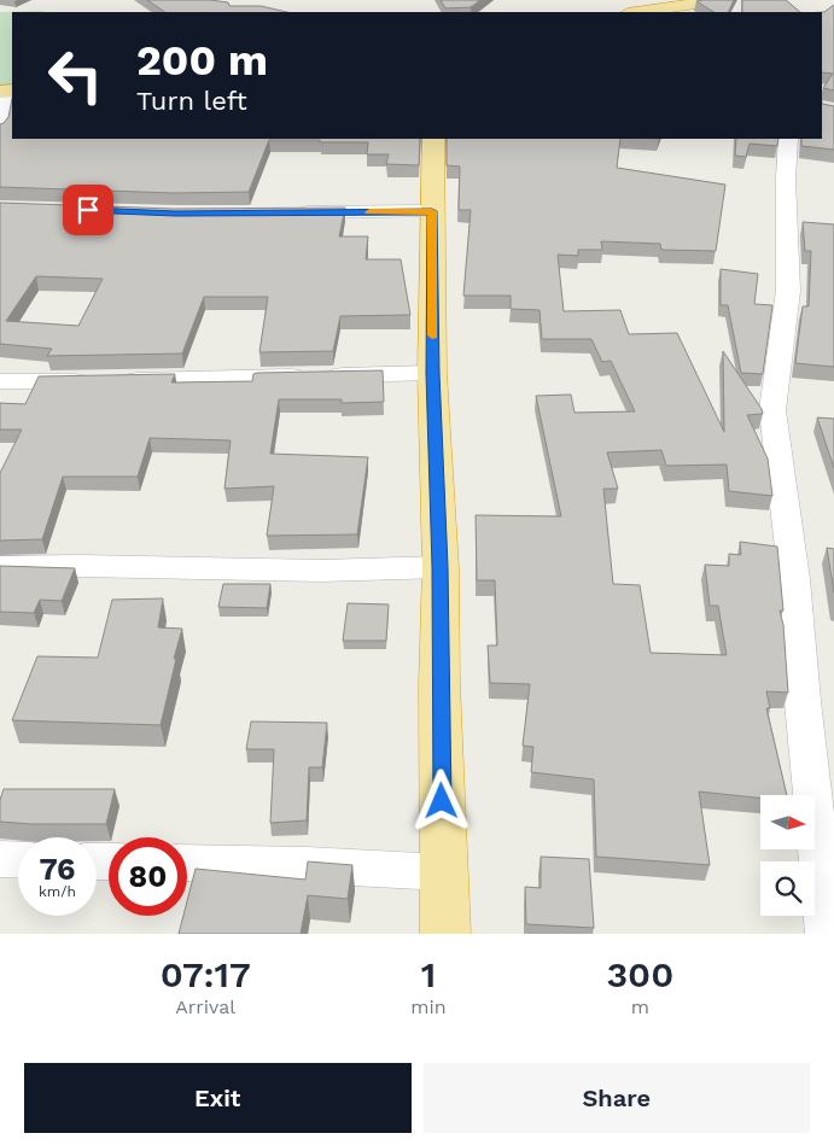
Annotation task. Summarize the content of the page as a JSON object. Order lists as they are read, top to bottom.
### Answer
{
  "north": "right",
  "page": {
    "turn": ["200 m", "Turn left"],
    "speed": "76 km/h",
    "limit": "80",
    "eta": [
      "07:17",
      "Arrival",
      "1",
      "min",
      "300",
      "m"
    ],
    "buttons": ["Exit", "Share"]
  }
}
